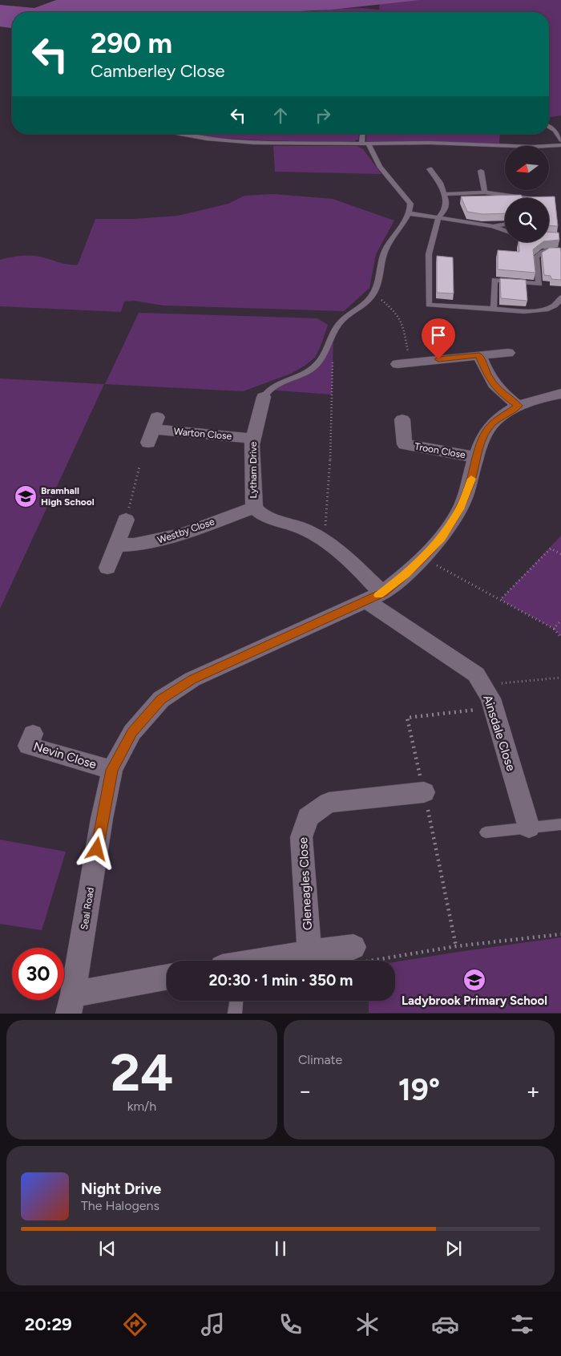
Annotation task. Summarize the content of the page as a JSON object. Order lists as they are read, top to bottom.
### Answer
{
  "streets": {
    "street": [
      "Warton Close",
      "Troon Close",
      "Lytham Drive",
      "Westby Close",
      "Ainsdale Close",
      "Nevin Close",
      "Gleneagles Close",
      "Seal Road"
    ]
  },
  "crossings": [
    ["Warton Close", "Lytham Drive"],
    ["Troon Close", "Seal Road"],
    ["Lytham Drive", "Westby Close"],
    ["Lytham Drive", "Ainsdale Close"],
    ["Lytham Drive", "Seal Road"],
    ["Ainsdale Close", "Seal Road"],
    ["Nevin Close", "Seal Road"]
  ],
  "places": {
    "school or university": ["Bramhall High School", "Ladybrook Primary School"]
  },
  "north": "left",
  "page": {
    "turn": ["290 m", "Camberley Close"],
    "limit": "30",
    "trip": "20:30 · 1 min · 350 m",
    "tile": [
      ["24", "km/h"],
      "Climate"
    ],
    "heat": ["−", "19°", "+"],
    "song": ["Night Drive", "The Halogens"],
    "tabs": "20:29"
  }
}
